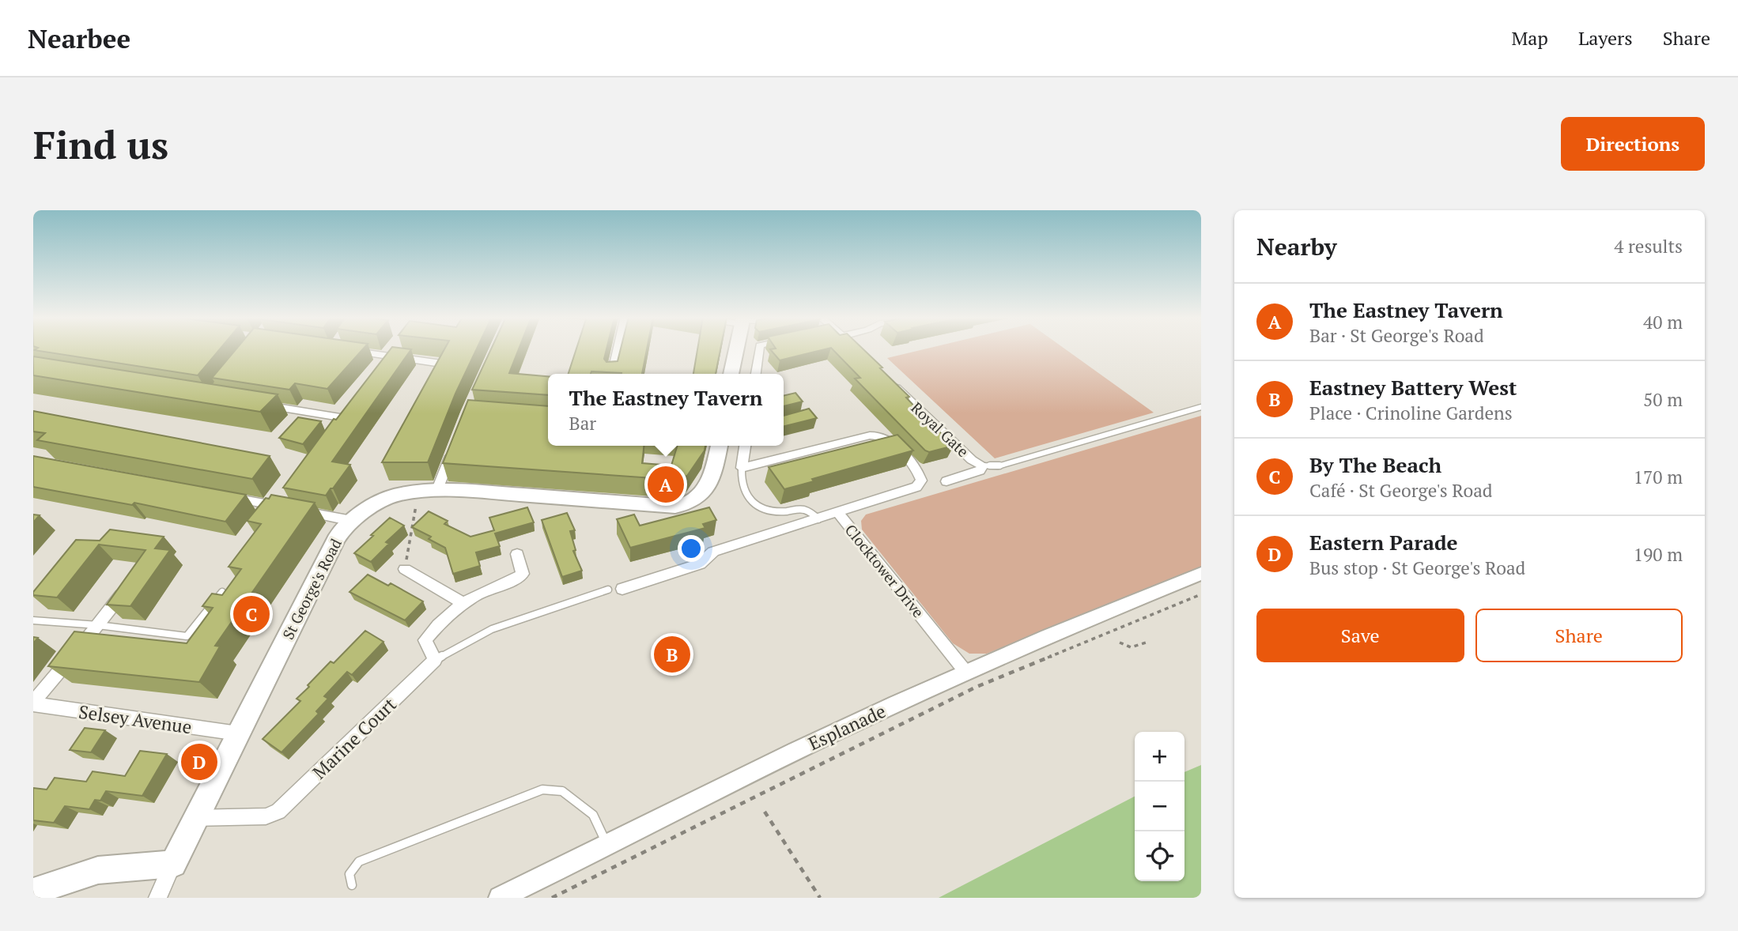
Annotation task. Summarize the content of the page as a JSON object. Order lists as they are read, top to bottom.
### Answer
{
  "streets": {
    "main road": ["St George's Road"],
    "street": [
      "Royal Gate",
      "Clocktower Drive",
      "Selsey Avenue",
      "Esplanade",
      "Marine Court"
    ]
  },
  "crossings": [
    ["Clocktower Drive", "Esplanade"],
    ["St George's Road", "Selsey Avenue"],
    ["St George's Road", "Marine Court"]
  ],
  "page": {
    "header": "Nearbee",
    "nav": ["Map", "Layers", "Share"],
    "buttons": [
      "Directions",
      ["Save", "Share"]
    ],
    "title": "Find us",
    "heading": ["Nearby", "4 results"],
    "list": [
      {
        "mark": "A",
        "name": "The Eastney Tavern",
        "note": "Bar · St George's Road",
        "value": "40 m"
      },
      {
        "mark": "B",
        "name": "Eastney Battery West",
        "note": "Place · Crinoline Gardens",
        "value": "50 m"
      },
      {
        "mark": "C",
        "name": "By The Beach",
        "note": "Café · St George's Road",
        "value": "170 m"
      },
      {
        "mark": "D",
        "name": "Eastern Parade",
        "note": "Bus stop · St George's Road",
        "value": "190 m"
      }
    ],
    "popup": ["The Eastney Tavern", "Bar"],
    "pins": [
      "A",
      "C",
      "B",
      "D"
    ],
    "map_buttons": ["+", "−"]
  }
}
